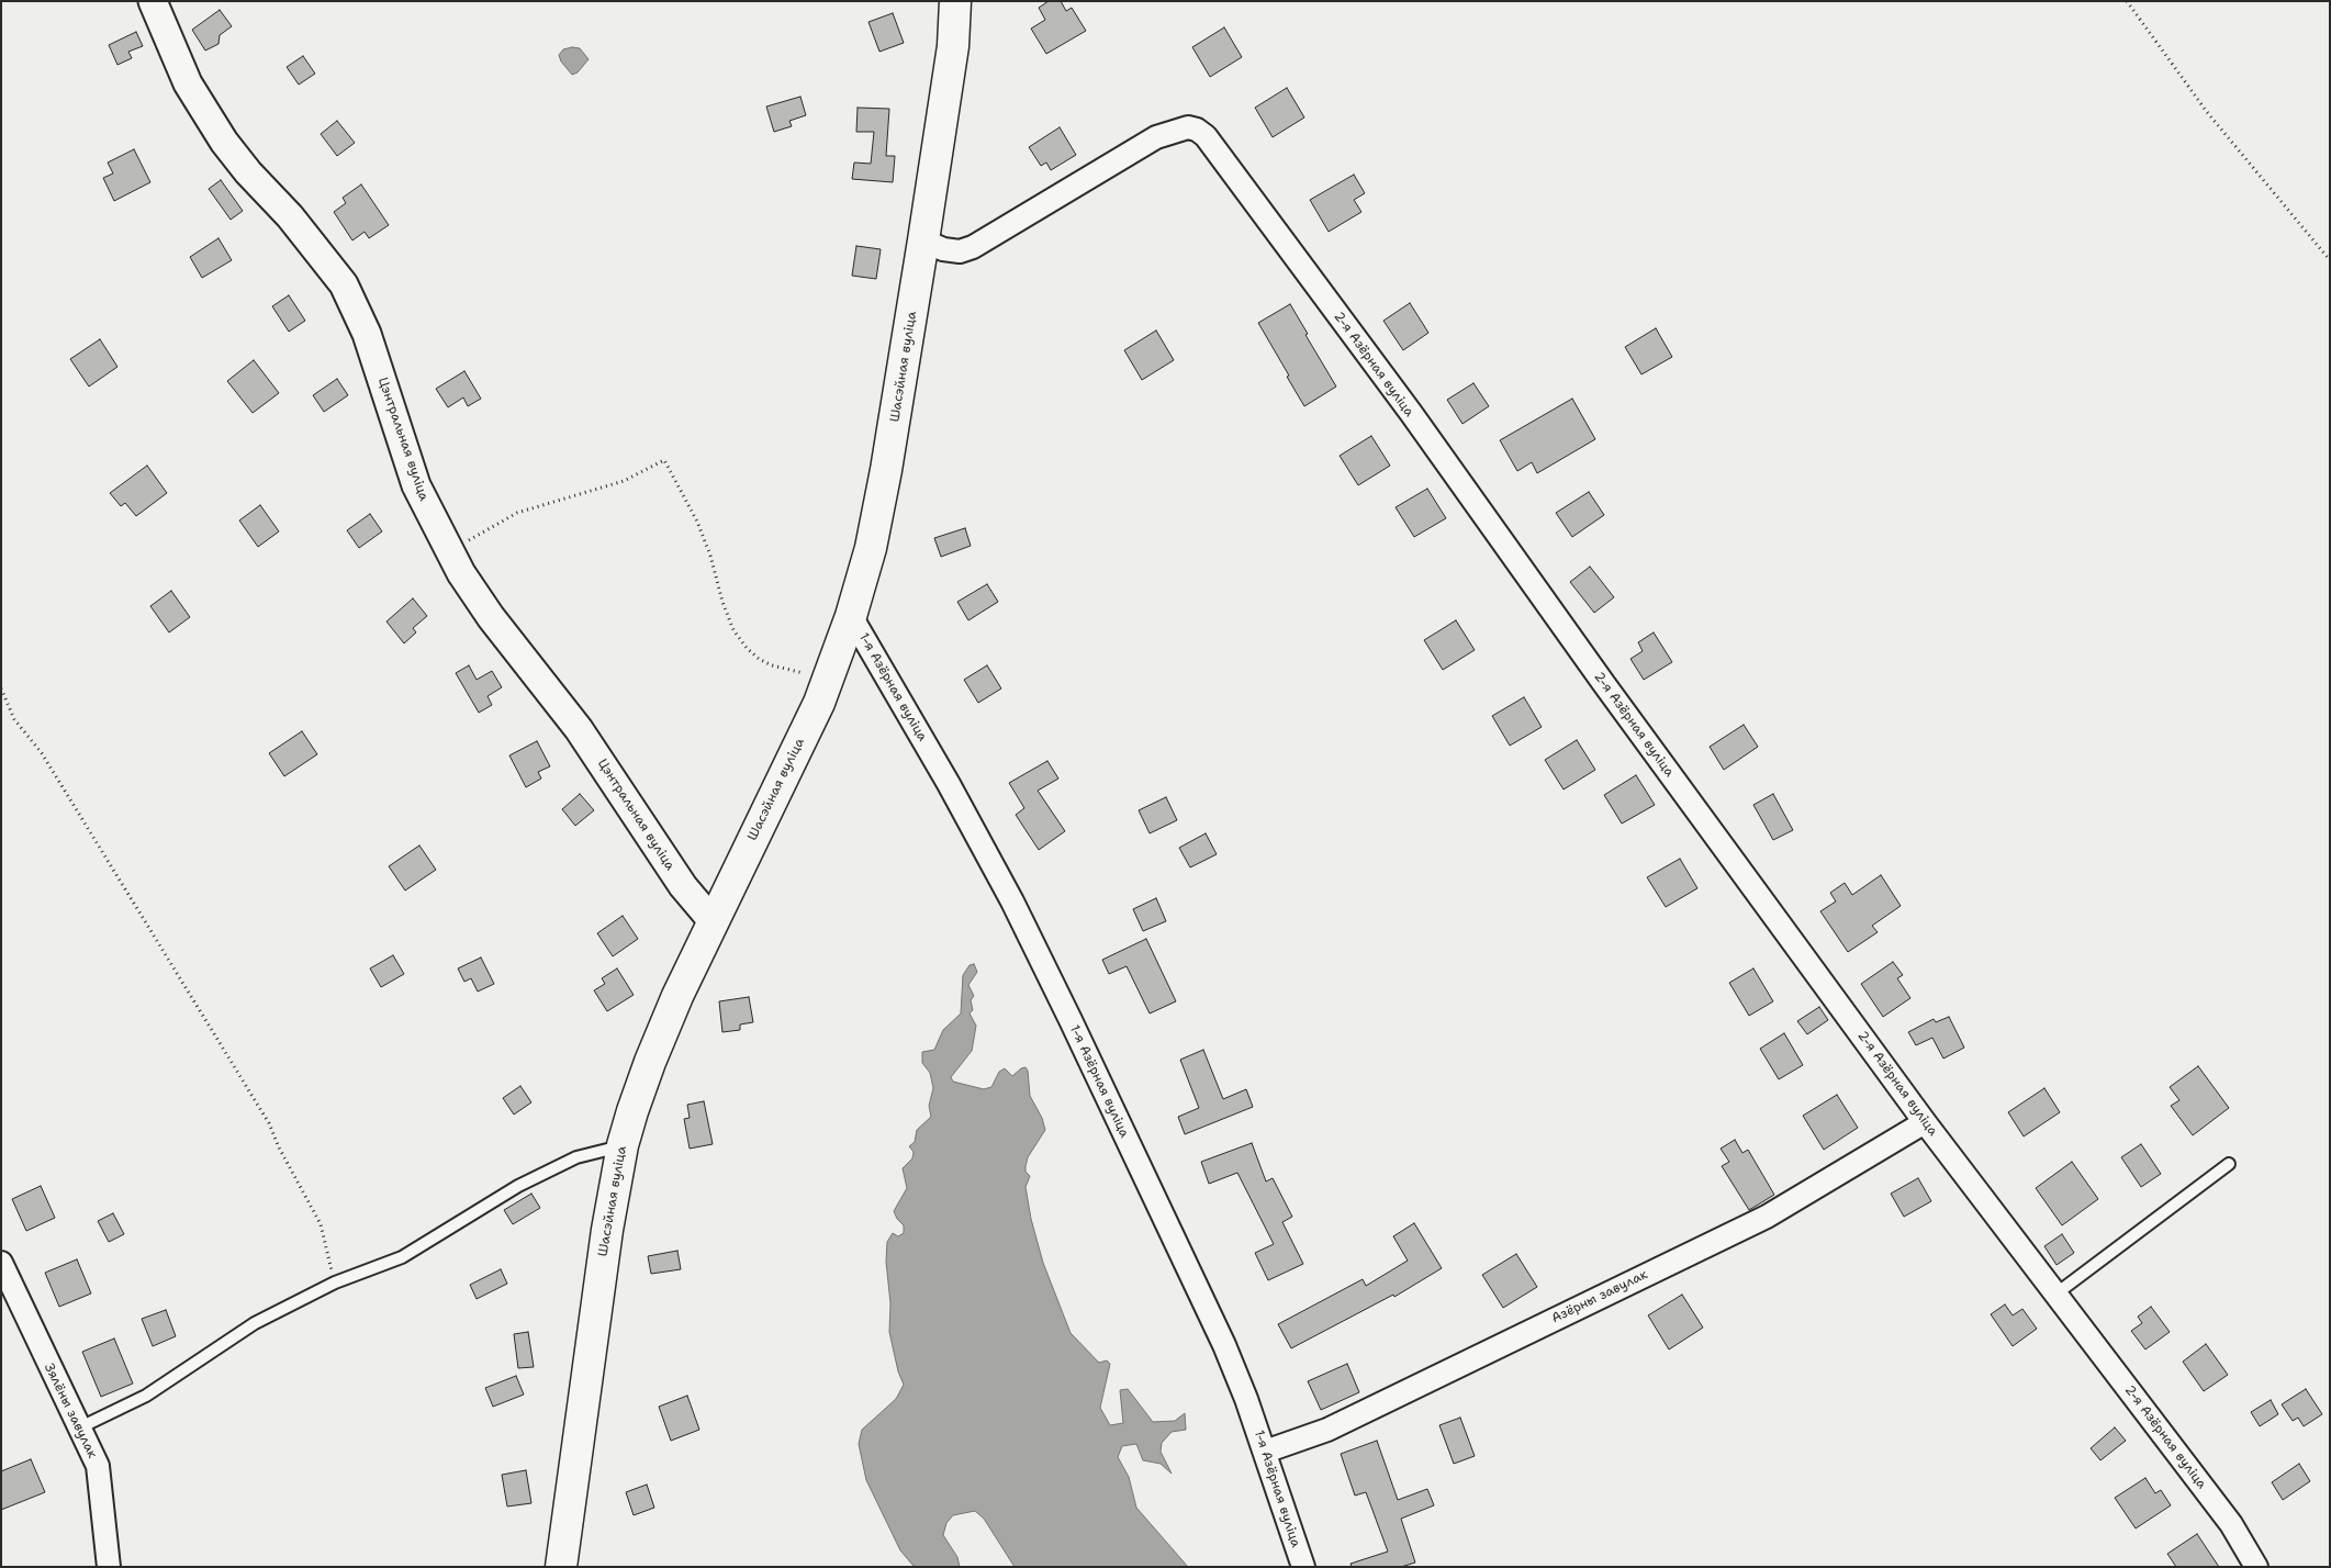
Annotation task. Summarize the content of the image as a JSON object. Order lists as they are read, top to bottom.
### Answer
{
  "streets": {
    "main road": ["Шасэйная вуліца"],
    "street": [
      "2-я Азёрная вуліца",
      "Цэнтральная вуліца",
      "1-я Азёрная вуліца",
      "Азёрны завулак",
      "Зялёны завулак"
    ]
  },
  "crossings": [
    ["2-я Азёрная вуліца", "Шасэйная вуліца"],
    ["2-я Азёрная вуліца", "Азёрны завулак"],
    ["Шасэйная вуліца", "Цэнтральная вуліца"],
    ["Шасэйная вуліца", "1-я Азёрная вуліца"],
    ["1-я Азёрная вуліца", "Азёрны завулак"]
  ]
}
